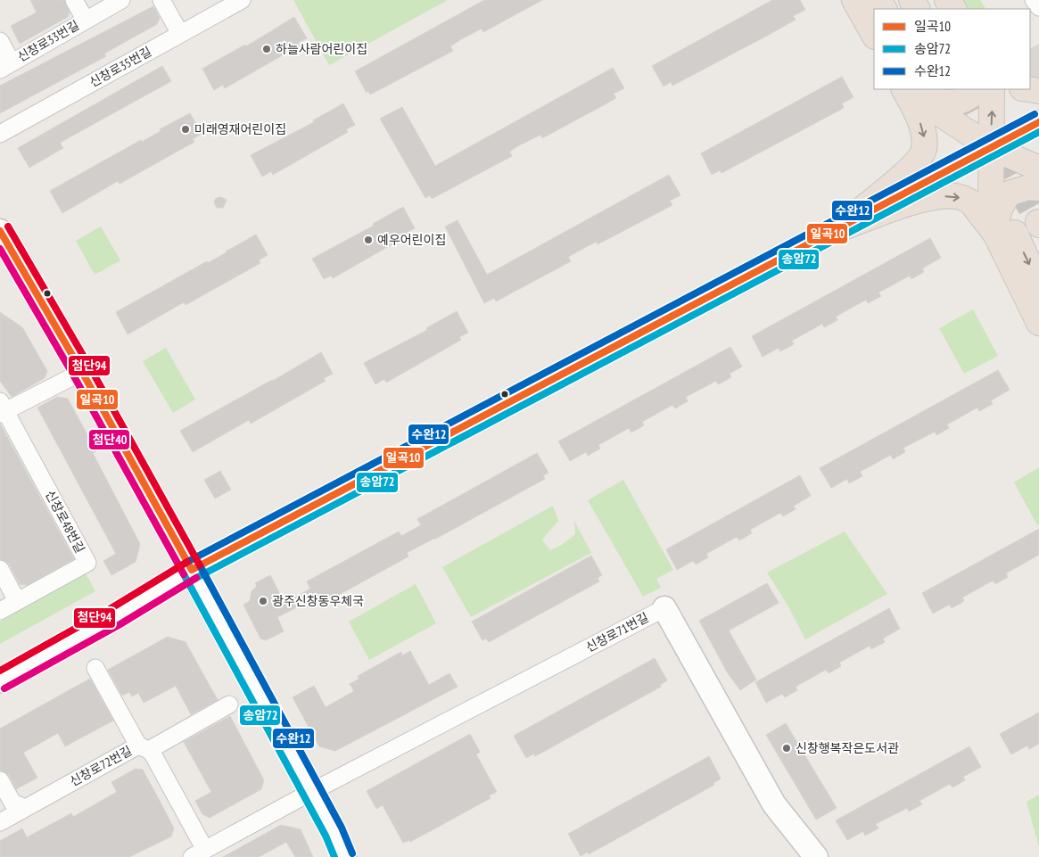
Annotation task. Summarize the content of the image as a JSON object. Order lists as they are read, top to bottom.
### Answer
{
  "streets": {
    "main road": ["신창로71번길"],
    "street": [
      "신창로33번길",
      "신창로35번길",
      "신창로48번길",
      "신창로72번길"
    ]
  },
  "crossings": [
    ["신창로71번길", "신창로72번길"]
  ],
  "places": [
    "하늘사람어린이집",
    "미래영재어린이집",
    "예우어린이집",
    "광주신창동우체국",
    "신창행복작은도서관"
  ],
  "lines": [
    "transit line 수완12",
    "transit line 일곡10",
    "transit line 송암72",
    "transit line 첨단94",
    "transit line 첨단40"
  ],
  "legend": ["일곡10", "송암72", "수완12"]
}
